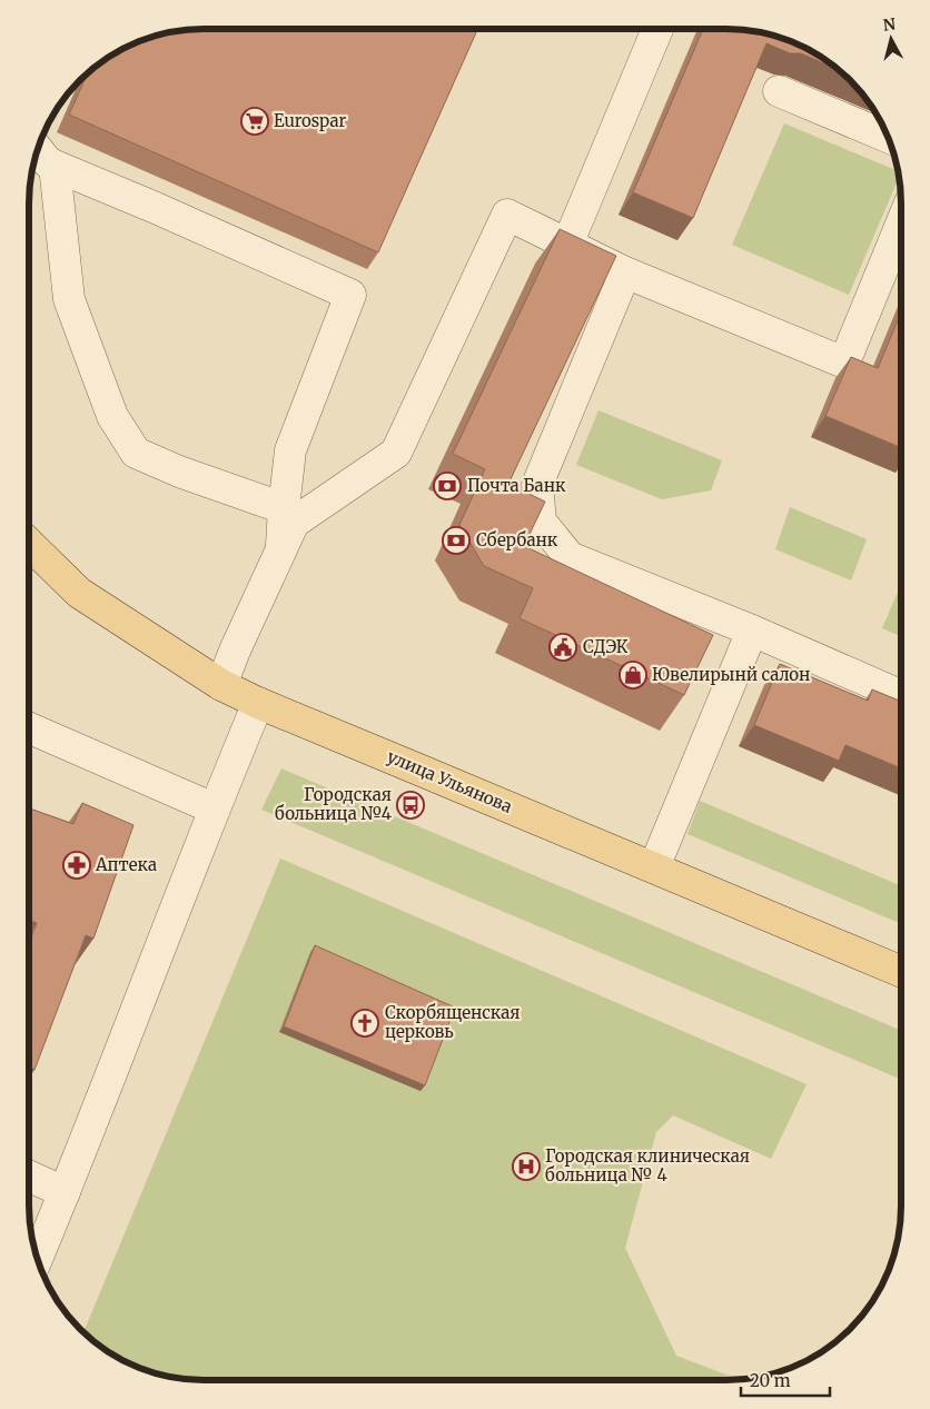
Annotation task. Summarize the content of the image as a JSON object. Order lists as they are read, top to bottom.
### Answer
{
  "streets": {
    "main road": ["улица Ульянова"]
  },
  "places": {
    "supermarket": ["Eurospar"],
    "bank": ["Почта Банк", "Сбербанк"],
    "public building": ["СДЭК"],
    "shop": ["Ювелирынй салон"],
    "bus stop": ["Городская больница №4"],
    "pharmacy": ["Аптека"],
    "church": ["Скорбященская церковь"],
    "hospital": ["Городская клиническая больница № 4"]
  },
  "scale_bar": "20 m",
  "north": "top"
}
